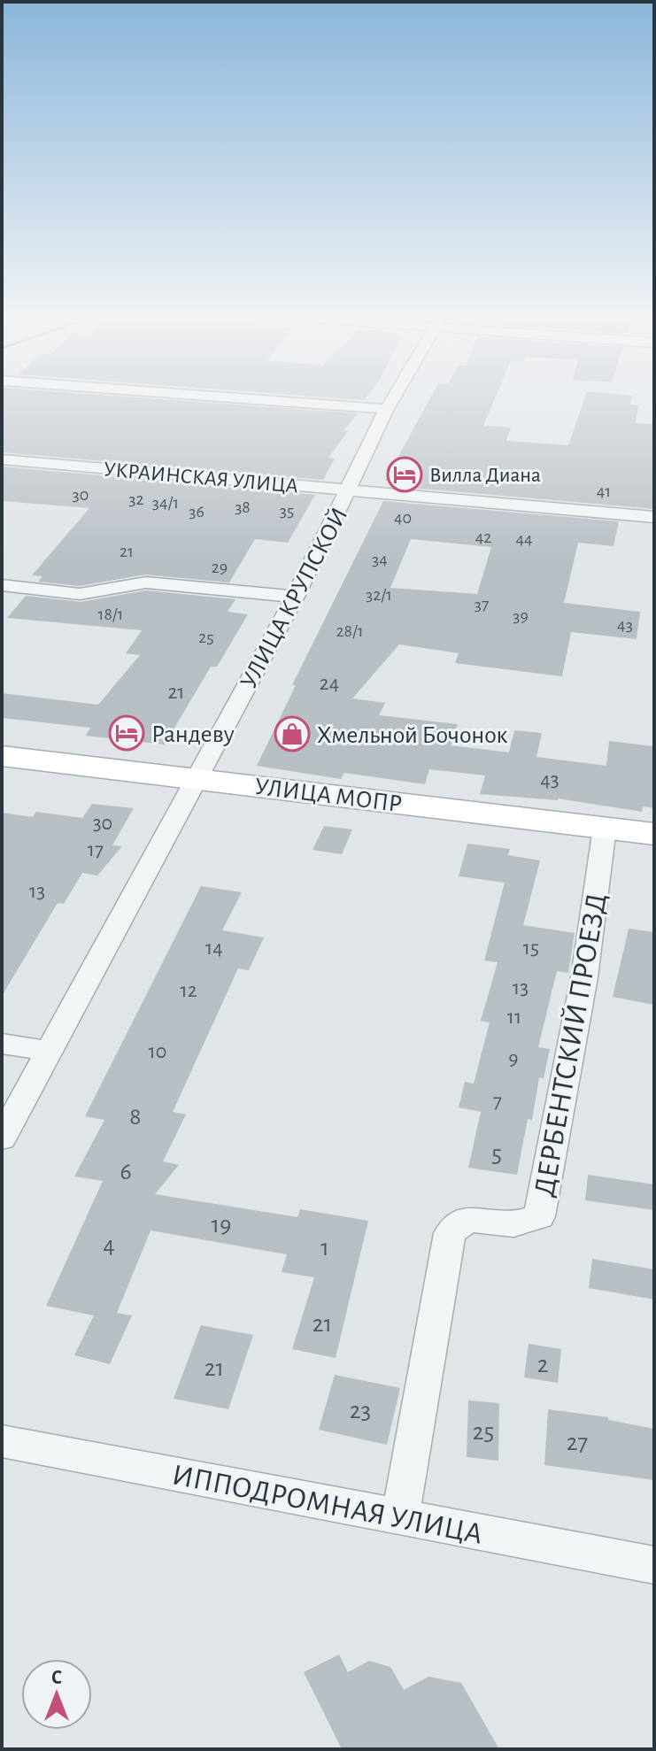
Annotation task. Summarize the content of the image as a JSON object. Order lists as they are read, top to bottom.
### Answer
{
  "streets": {
    "main road": ["УЛИЦА МОПР"],
    "street": [
      "УКРАИНСКАЯ УЛИЦА",
      "УЛИЦА КРУПСКОЙ",
      "ДЕРБЕНТСКИЙ ПРОЕЗД",
      "ИППОДРОМНАЯ УЛИЦА"
    ]
  },
  "crossings": [
    ["УКРАИНСКАЯ УЛИЦА", "УЛИЦА КРУПСКОЙ"],
    ["УЛИЦА КРУПСКОЙ", "УЛИЦА МОПР"],
    ["УЛИЦА МОПР", "ДЕРБЕНТСКИЙ ПРОЕЗД"],
    ["ДЕРБЕНТСКИЙ ПРОЕЗД", "ИППОДРОМНАЯ УЛИЦА"]
  ],
  "places": {
    "hotel": ["Вилла Диана", "Рандеву"],
    "shop": ["Хмельной Бочонок"]
  },
  "house_numbers": [
    "41",
    "30",
    "32",
    "34/1",
    "38",
    "35",
    "36",
    "40",
    "42",
    "44",
    "21",
    "34",
    "29",
    "32/1",
    "37",
    "18/1",
    "39",
    "43",
    "28/1",
    "25",
    "24",
    "21",
    "43",
    "30",
    "17",
    "13",
    "14",
    "15",
    "13",
    "12",
    "11",
    "10",
    "9",
    "7",
    "8",
    "5",
    "6",
    "19",
    "4",
    "1",
    "21",
    "2",
    "21",
    "23",
    "25",
    "27"
  ],
  "north": "top"
}
